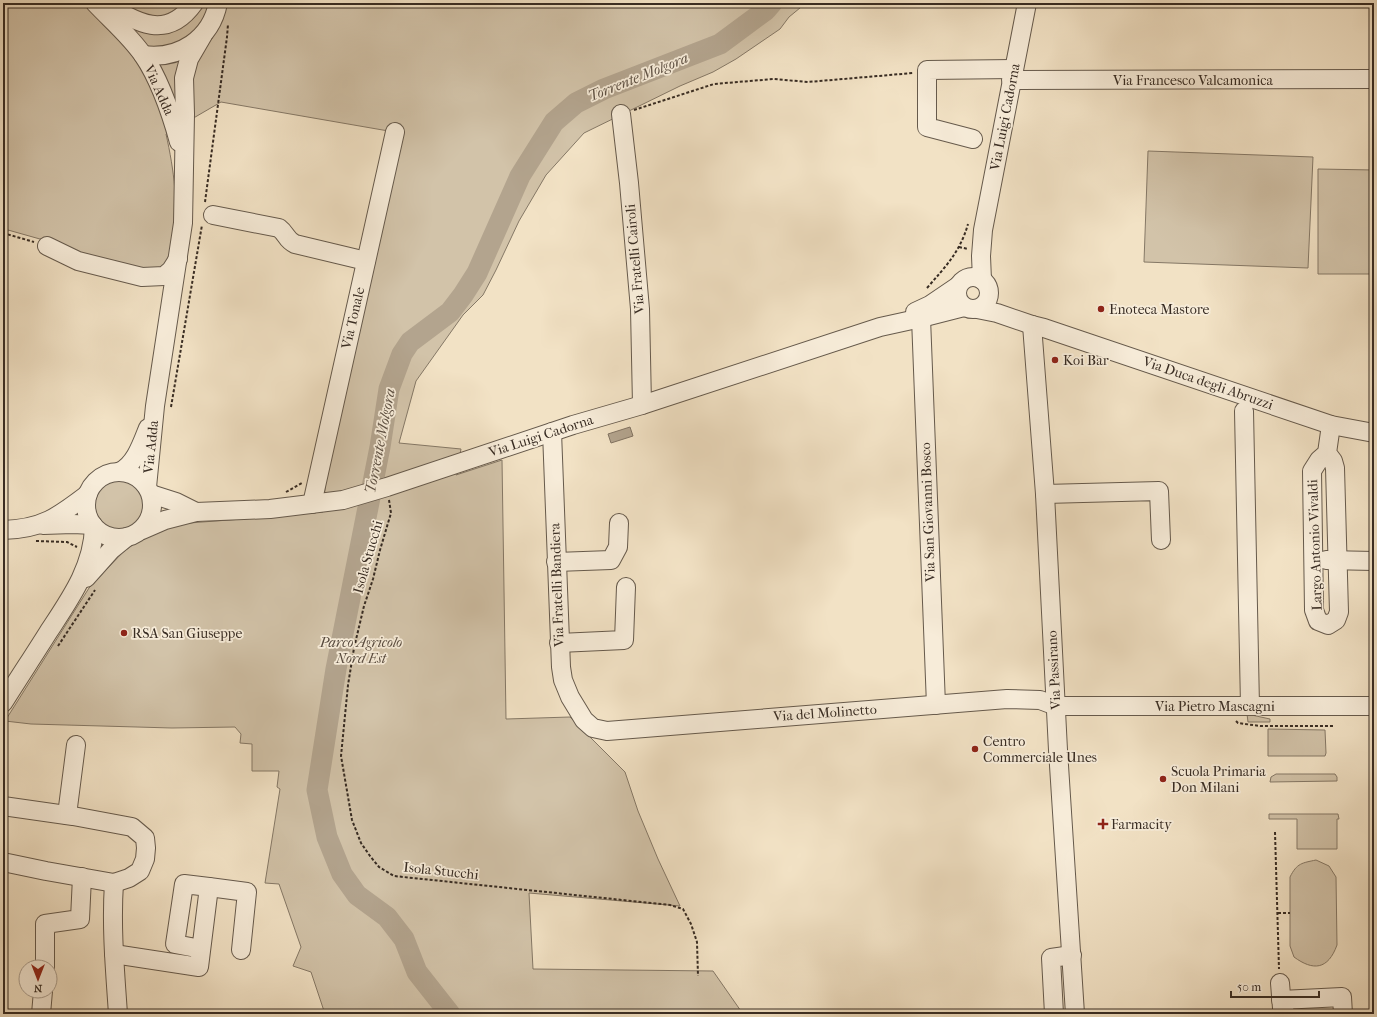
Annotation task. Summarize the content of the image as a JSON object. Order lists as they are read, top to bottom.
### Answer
{
  "streets": {
    "street": [
      "Via Francesco Valcamonica",
      "Via Adda",
      "Via Luigi Cadorna",
      "Via Fratelli Cairoli",
      "Via Tonale",
      "Via Duca degli Abruzzi",
      "Via San Giovanni Bosco",
      "Largo Antonio Vivaldi",
      "Via Fratelli Bandiera",
      "Via Passirano",
      "Via Pietro Mascagni",
      "Via del Molinetto"
    ],
    "path": ["Isola Stucchi"]
  },
  "crossings": [
    ["Via Francesco Valcamonica", "Via Luigi Cadorna"],
    ["Via Adda", "Via Luigi Cadorna"],
    ["Via Luigi Cadorna", "Via Fratelli Cairoli"],
    ["Via Luigi Cadorna", "Via Tonale"],
    ["Via Luigi Cadorna", "Via Duca degli Abruzzi"],
    ["Via Luigi Cadorna", "Via San Giovanni Bosco"],
    ["Via Luigi Cadorna", "Isola Stucchi"],
    ["Via Luigi Cadorna", "Via Fratelli Bandiera"],
    ["Via Duca degli Abruzzi", "Largo Antonio Vivaldi"],
    ["Via Duca degli Abruzzi", "Via Passirano"],
    ["Via San Giovanni Bosco", "Via del Molinetto"],
    ["Via Fratelli Bandiera", "Via del Molinetto"],
    ["Via Passirano", "Via Pietro Mascagni"],
    ["Via Passirano", "Via del Molinetto"],
    ["Via Pietro Mascagni", "Via del Molinetto"]
  ],
  "water": ["Torrente Molgora"],
  "parks": ["Parco Agricolo Nord Est"],
  "places": {
    "other": [
      "Enoteca Mastore",
      "Koi Bar",
      "RSA San Giuseppe",
      "Centro Commerciale Unes",
      "Scuola Primaria Don Milani"
    ],
    "health": ["Farmacity"]
  },
  "scale_bar": "50 m",
  "north": "bottom"
}
